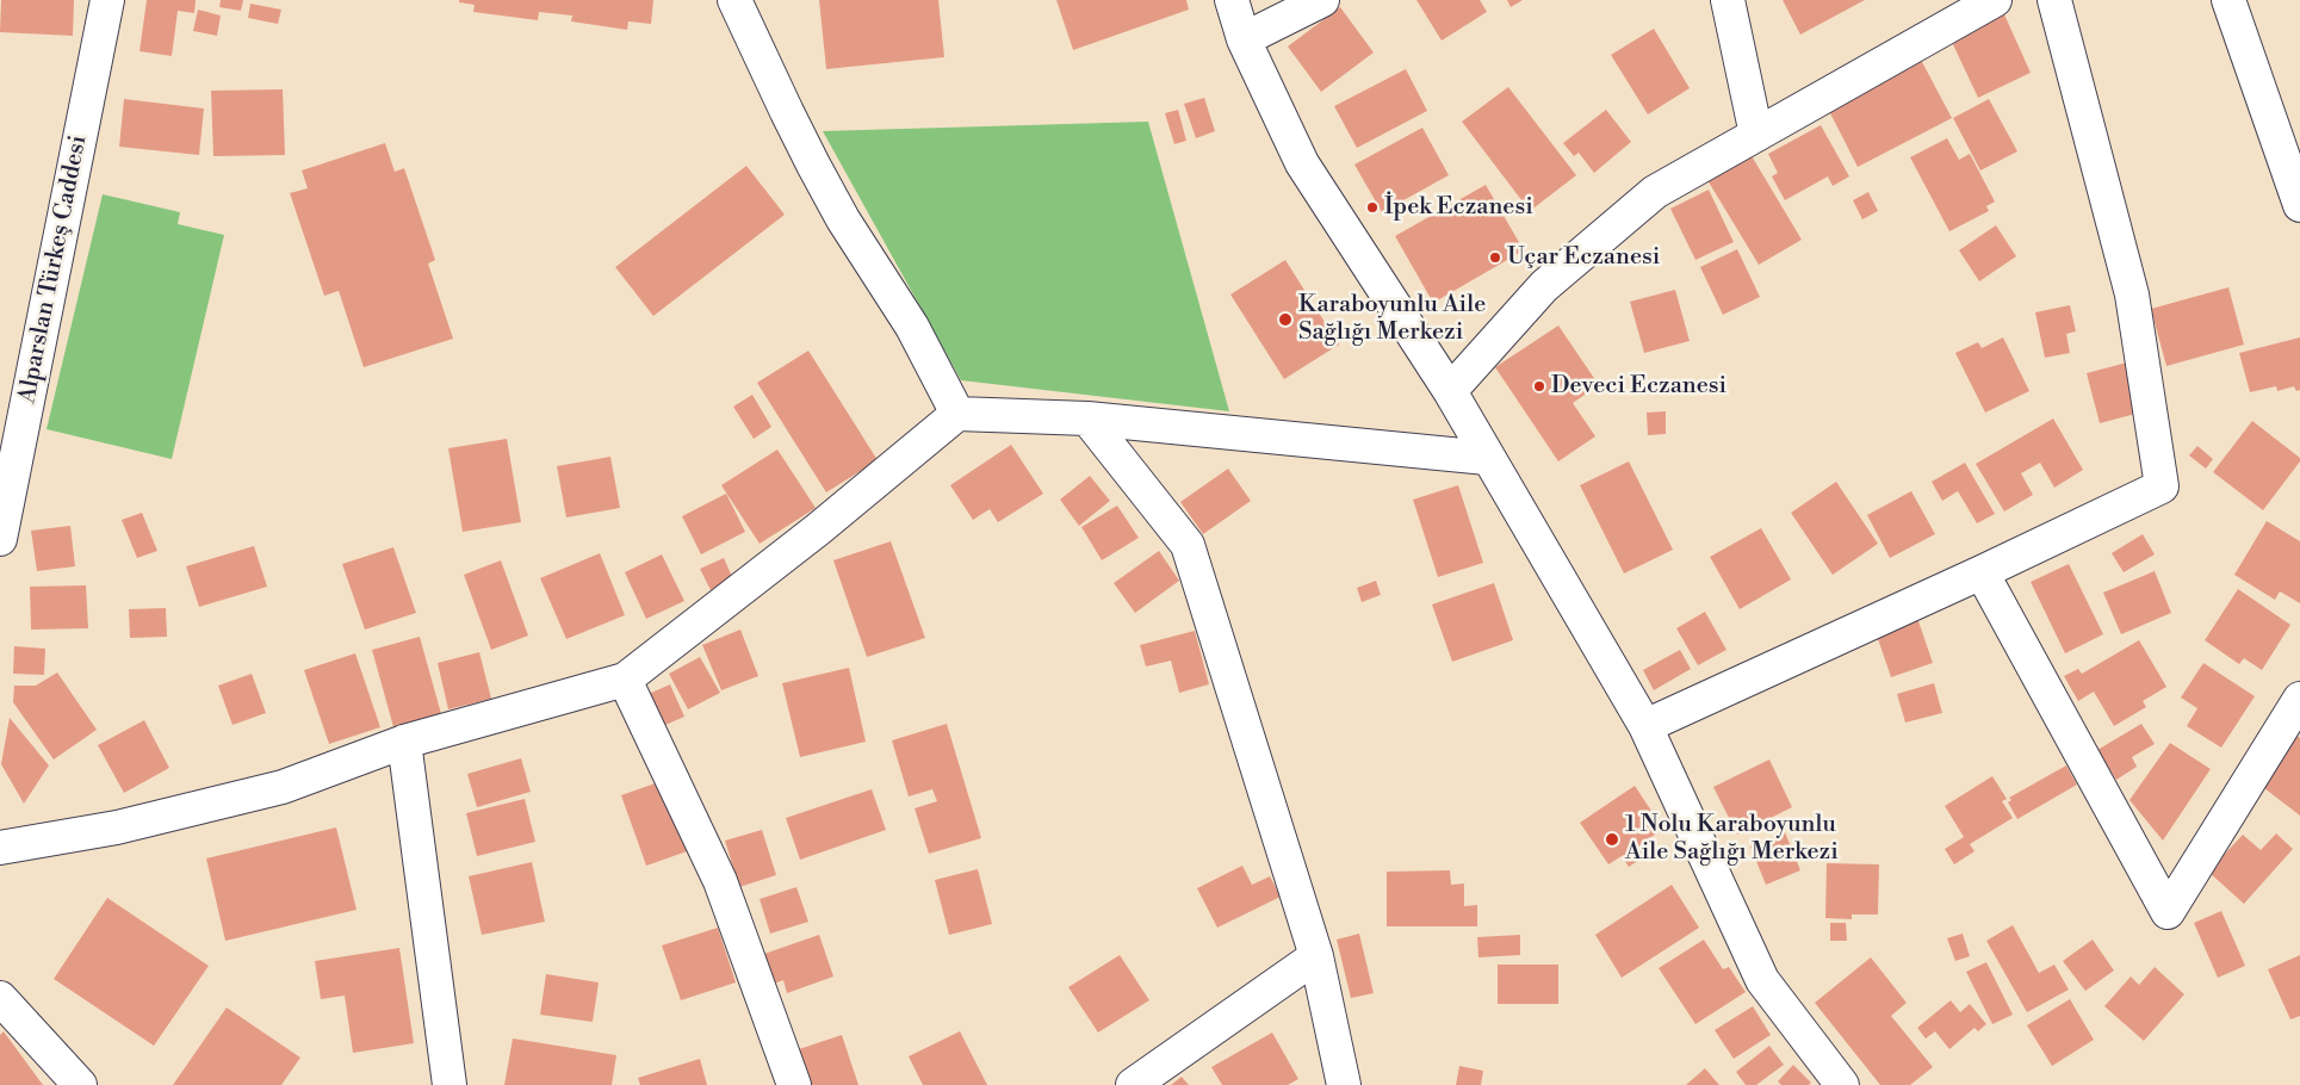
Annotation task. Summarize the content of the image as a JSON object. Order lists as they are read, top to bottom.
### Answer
{
  "streets": {
    "street": ["Alparslan Türkeş Caddesi"]
  },
  "places": [
    "İpek Eczanesi",
    "Uçar Eczanesi",
    "Karaboyunlu Aile Sağlığı Merkezi",
    "Deveci Eczanesi",
    "1 Nolu Karaboyunlu Aile Sağlığı Merkezi"
  ]
}
